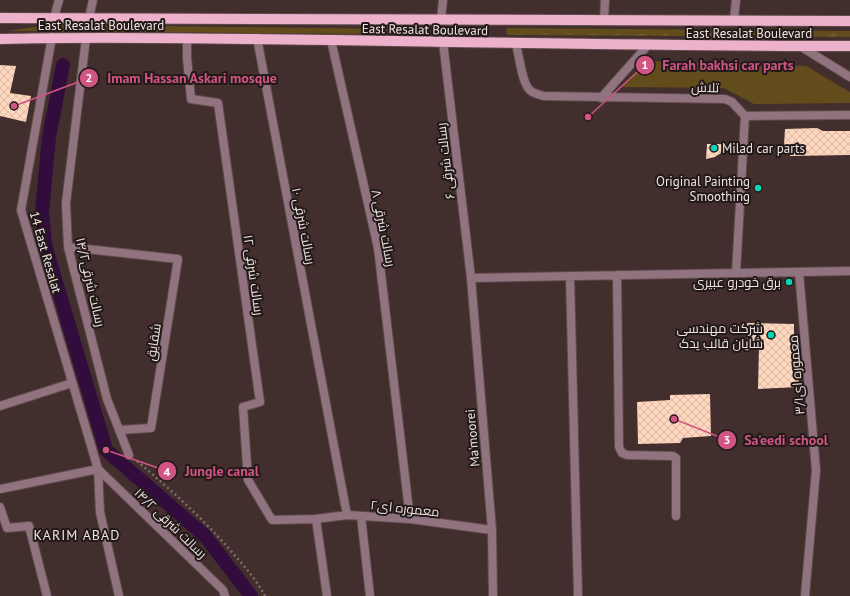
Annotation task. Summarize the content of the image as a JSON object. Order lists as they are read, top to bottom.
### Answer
{
  "streets": {
    "main road": ["East Resalat Boulevard"],
    "street": [
      "تلاش",
      "رسالت شرقی ۶",
      "رسالت شرقی ۱۰",
      "رسالت شرقی ۸",
      "14 East Resalat",
      "رسالت شرقی ۱۲",
      "رسالت شرقی۱۴/۲",
      "شقایق",
      "معموره ای۳/۱",
      "Ma'moorei",
      "معموره ای۲",
      "رسالت شرقی ۱۴/۲"
    ]
  },
  "crossings": [
    ["East Resalat Boulevard", "تلاش"],
    ["East Resalat Boulevard", "رسالت شرقی ۶"],
    ["East Resalat Boulevard", "رسالت شرقی ۱۰"],
    ["East Resalat Boulevard", "رسالت شرقی ۸"],
    ["East Resalat Boulevard", "14 East Resalat"],
    ["East Resalat Boulevard", "رسالت شرقی ۱۲"],
    ["East Resalat Boulevard", "رسالت شرقی۱۴/۲"],
    ["رسالت شرقی ۶", "Ma'moorei"],
    ["رسالت شرقی ۱۰", "معموره ای۲"],
    ["رسالت شرقی ۸", "معموره ای۲"],
    ["14 East Resalat", "رسالت شرقی ۱۴/۲"],
    ["رسالت شرقی ۱۲", "معموره ای۲"],
    ["رسالت شرقی۱۴/۲", "شقایق"],
    ["Ma'moorei", "معموره ای۲"]
  ],
  "districts": ["KARIM ABAD"],
  "places": [
    "Imam Hassan Askari mosque",
    "Farah bakhsi car parts",
    "Milad car parts",
    "Original Painting Smoothing",
    "برق خودرو عبیری",
    "شرکت مهندسی شایان قالب یدک",
    "Sa'eedi school",
    "Jungle canal"
  ]
}
